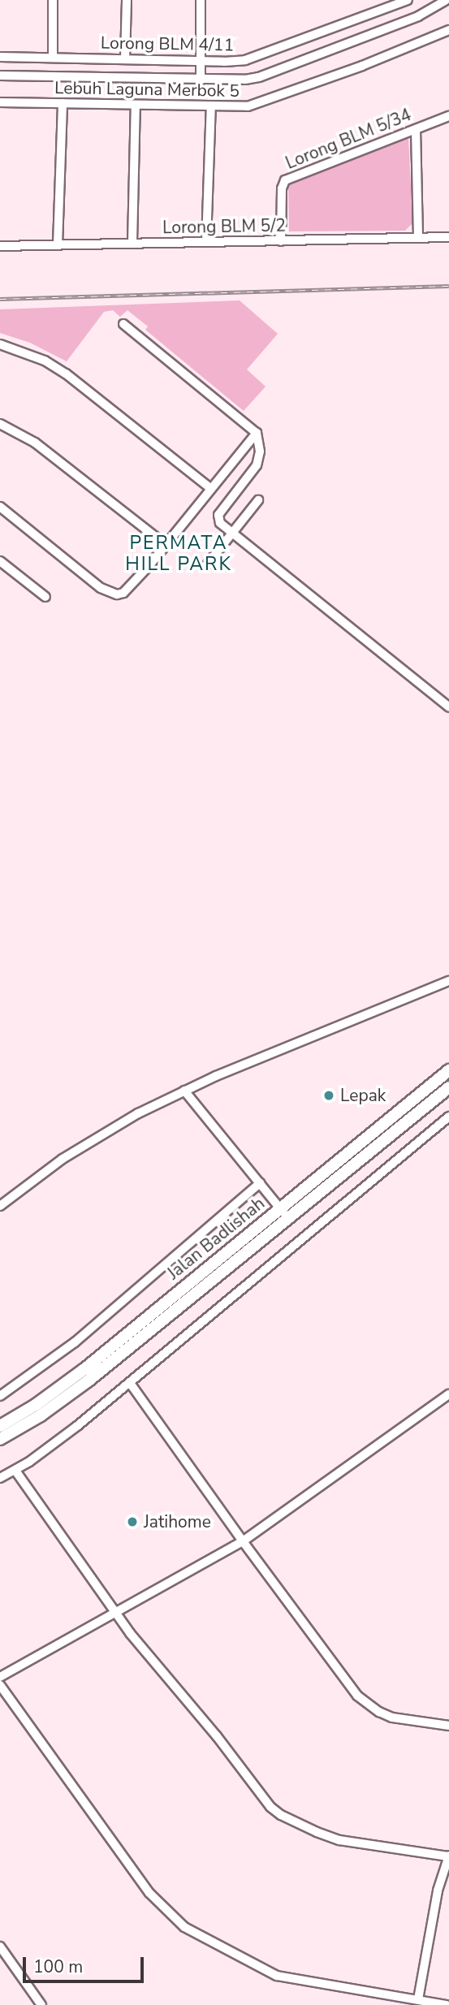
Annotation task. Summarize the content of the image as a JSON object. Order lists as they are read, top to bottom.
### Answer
{
  "streets": {
    "main road": ["Jalan Badlishah"],
    "street": [
      "Lorong BLM 4/11",
      "Lebuh Laguna Merbok 5",
      "Lorong BLM 5/34",
      "Lorong BLM 5/2"
    ]
  },
  "crossings": [
    ["Lorong BLM 5/34", "Lorong BLM 5/2"]
  ],
  "districts": ["PERMATA HILL PARK"],
  "places": ["Lepak", "Jatihome"],
  "scale_bar": "100 m"
}
